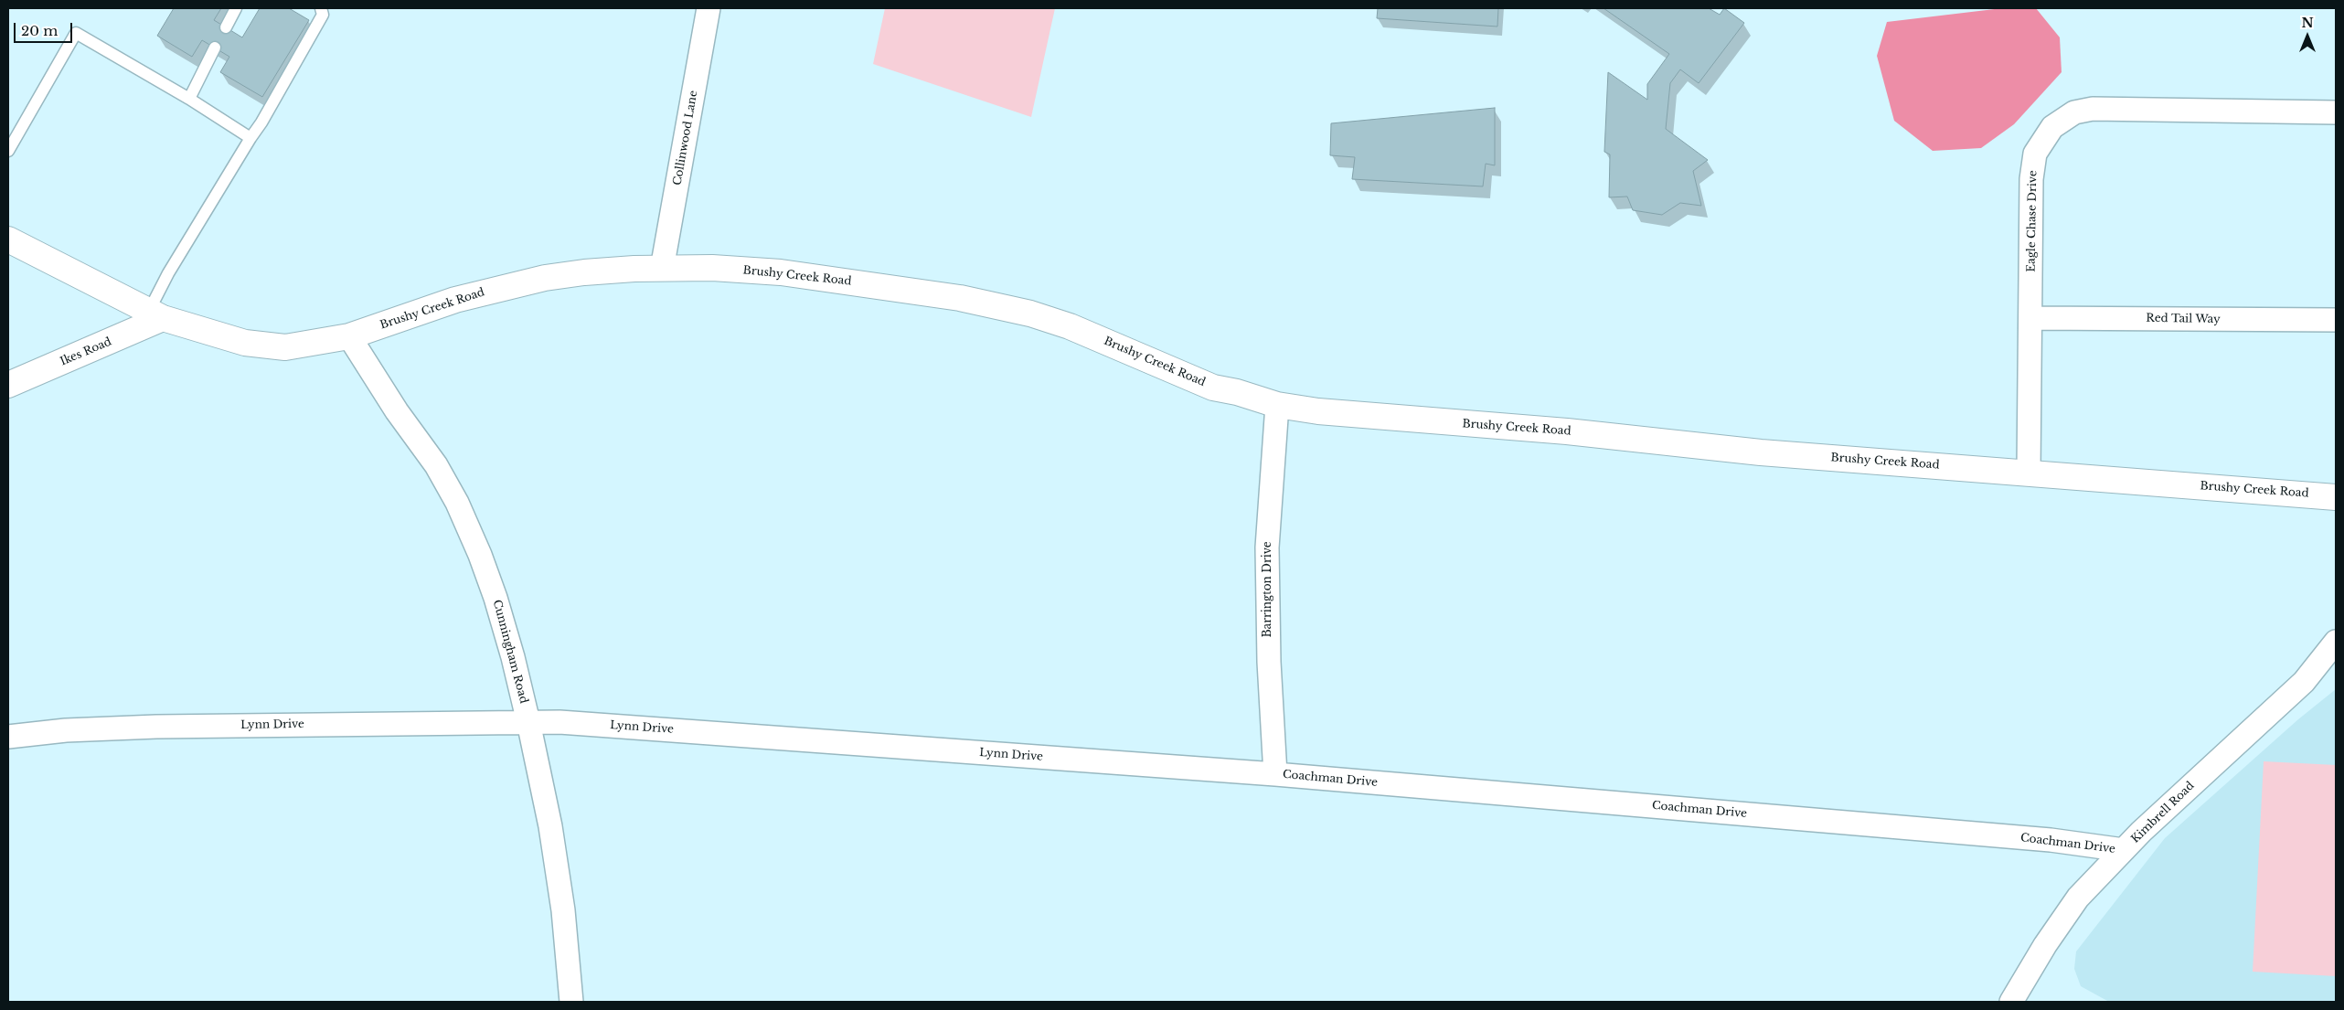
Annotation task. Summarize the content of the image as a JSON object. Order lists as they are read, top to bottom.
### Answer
{
  "streets": {
    "street": [
      "Collinwood Lane",
      "Eagle Chase Drive",
      "Brushy Creek Road",
      "Red Tail Way",
      "Ikes Road",
      "Barrington Drive",
      "Cunningham Road",
      "Lynn Drive",
      "Coachman Drive",
      "Kimbrell Road"
    ]
  },
  "crossings": [
    ["Collinwood Lane", "Brushy Creek Road"],
    ["Eagle Chase Drive", "Brushy Creek Road"],
    ["Eagle Chase Drive", "Red Tail Way"],
    ["Brushy Creek Road", "Ikes Road"],
    ["Brushy Creek Road", "Barrington Drive"],
    ["Brushy Creek Road", "Cunningham Road"],
    ["Barrington Drive", "Lynn Drive"],
    ["Barrington Drive", "Coachman Drive"],
    ["Cunningham Road", "Lynn Drive"],
    ["Lynn Drive", "Coachman Drive"],
    ["Coachman Drive", "Kimbrell Road"]
  ],
  "scale_bar": "20 m",
  "north": "top"
}
